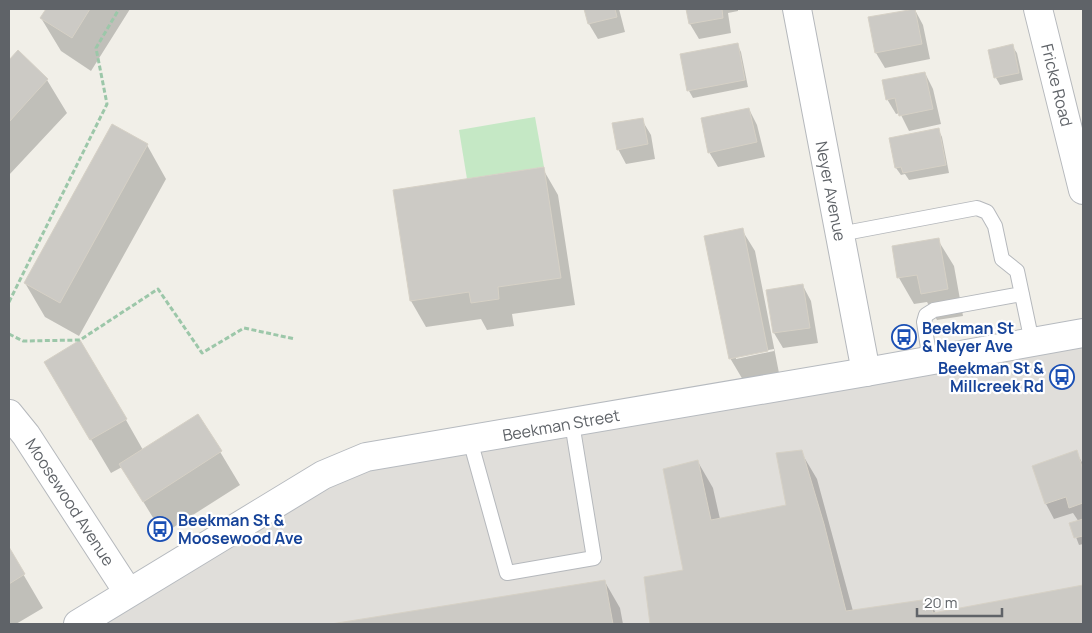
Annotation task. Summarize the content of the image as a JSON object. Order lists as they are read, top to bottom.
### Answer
{
  "streets": {
    "main road": [
      "Fricke Road",
      "Neyer Avenue",
      "Beekman Street",
      "Moosewood Avenue"
    ]
  },
  "crossings": [
    ["Neyer Avenue", "Beekman Street"],
    ["Beekman Street", "Moosewood Avenue"]
  ],
  "places": {
    "bus stop": ["Beekman St & Neyer Ave", "Beekman St & Millcreek Rd", "Beekman St & Moosewood Ave"]
  },
  "scale_bar": "20 m"
}
